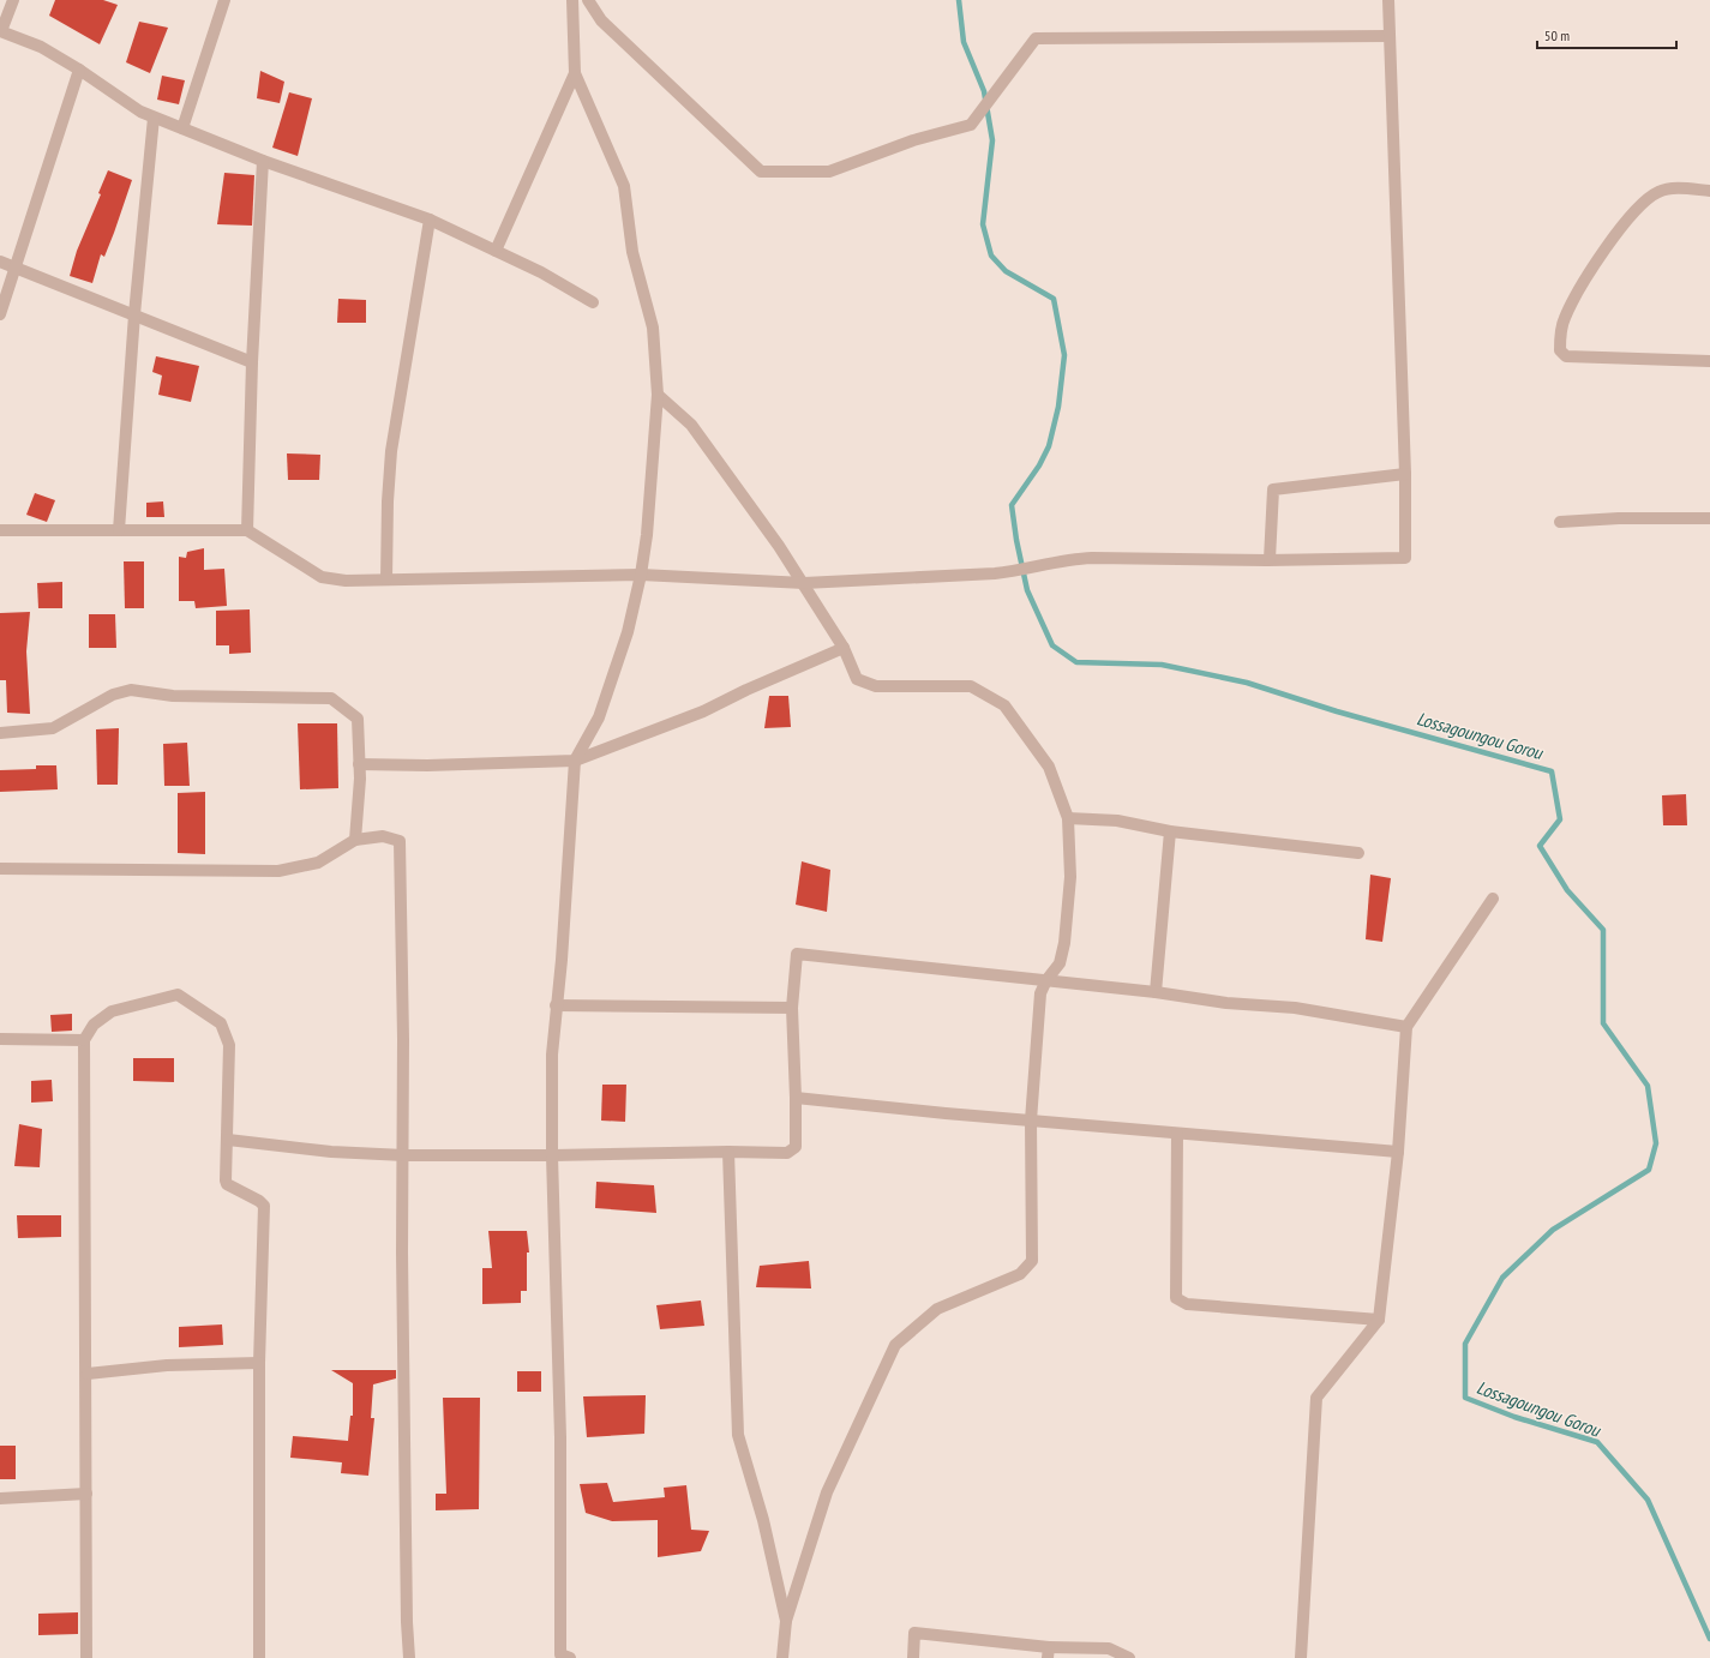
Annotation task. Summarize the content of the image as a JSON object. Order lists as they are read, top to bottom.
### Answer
{
  "water": ["Lossagoungou Gorou"],
  "scale_bar": "50 m"
}
